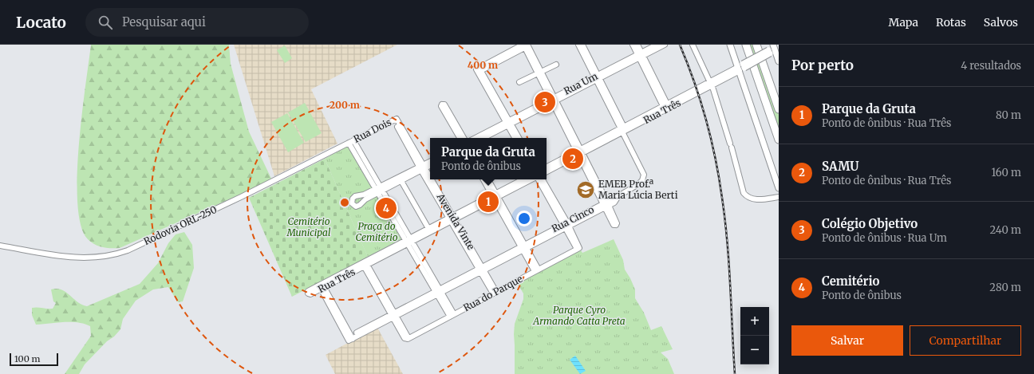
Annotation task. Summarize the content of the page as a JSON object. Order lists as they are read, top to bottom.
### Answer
{
  "streets": {
    "main road": ["Rua Três"],
    "street": [
      "Rua Um",
      "Rua Dois",
      "Rua Cinco",
      "Avenida Vinte",
      "Rodovia ORL-250",
      "Rua do Parque"
    ]
  },
  "crossings": [
    ["Rua Três", "Rua Cinco"],
    ["Rua Três", "Avenida Vinte"],
    ["Rua Dois", "Avenida Vinte"],
    ["Rua Dois", "Rodovia ORL-250"],
    ["Rua Cinco", "Avenida Vinte"],
    ["Rua Cinco", "Rua do Parque"],
    ["Avenida Vinte", "Rua do Parque"]
  ],
  "parks": ["Cemitério Municipal", "Praça do Cemitério", "Parque Cyro Armando Catta Preta"],
  "places": {
    "school or university": ["EMEB Prof.ª Maria Lúcia Berti"]
  },
  "scale_bar": "100 m",
  "page": {
    "header": "Locato",
    "search": "Pesquisar aqui",
    "nav": ["Mapa", "Rotas", "Salvos"],
    "heading": ["Por perto", "4 resultados"],
    "list": [
      {
        "mark": "1",
        "name": "Parque da Gruta",
        "note": "Ponto de ônibus · Rua Três",
        "value": "80 m"
      },
      {
        "mark": "2",
        "name": "SAMU",
        "note": "Ponto de ônibus · Rua Três",
        "value": "160 m"
      },
      {
        "mark": "3",
        "name": "Colégio Objetivo",
        "note": "Ponto de ônibus · Rua Um",
        "value": "240 m"
      },
      {
        "mark": "4",
        "name": "Cemitério",
        "note": "Ponto de ônibus",
        "value": "280 m"
      }
    ],
    "pins": [
      "3",
      "2",
      "1",
      "4"
    ],
    "popup": ["Parque da Gruta", "Ponto de ônibus"],
    "map_buttons": ["+", "−"],
    "buttons": ["Salvar", "Compartilhar"],
    "scale": "100 m"
  },
  "rings": ["400 m", "200 m"]
}
